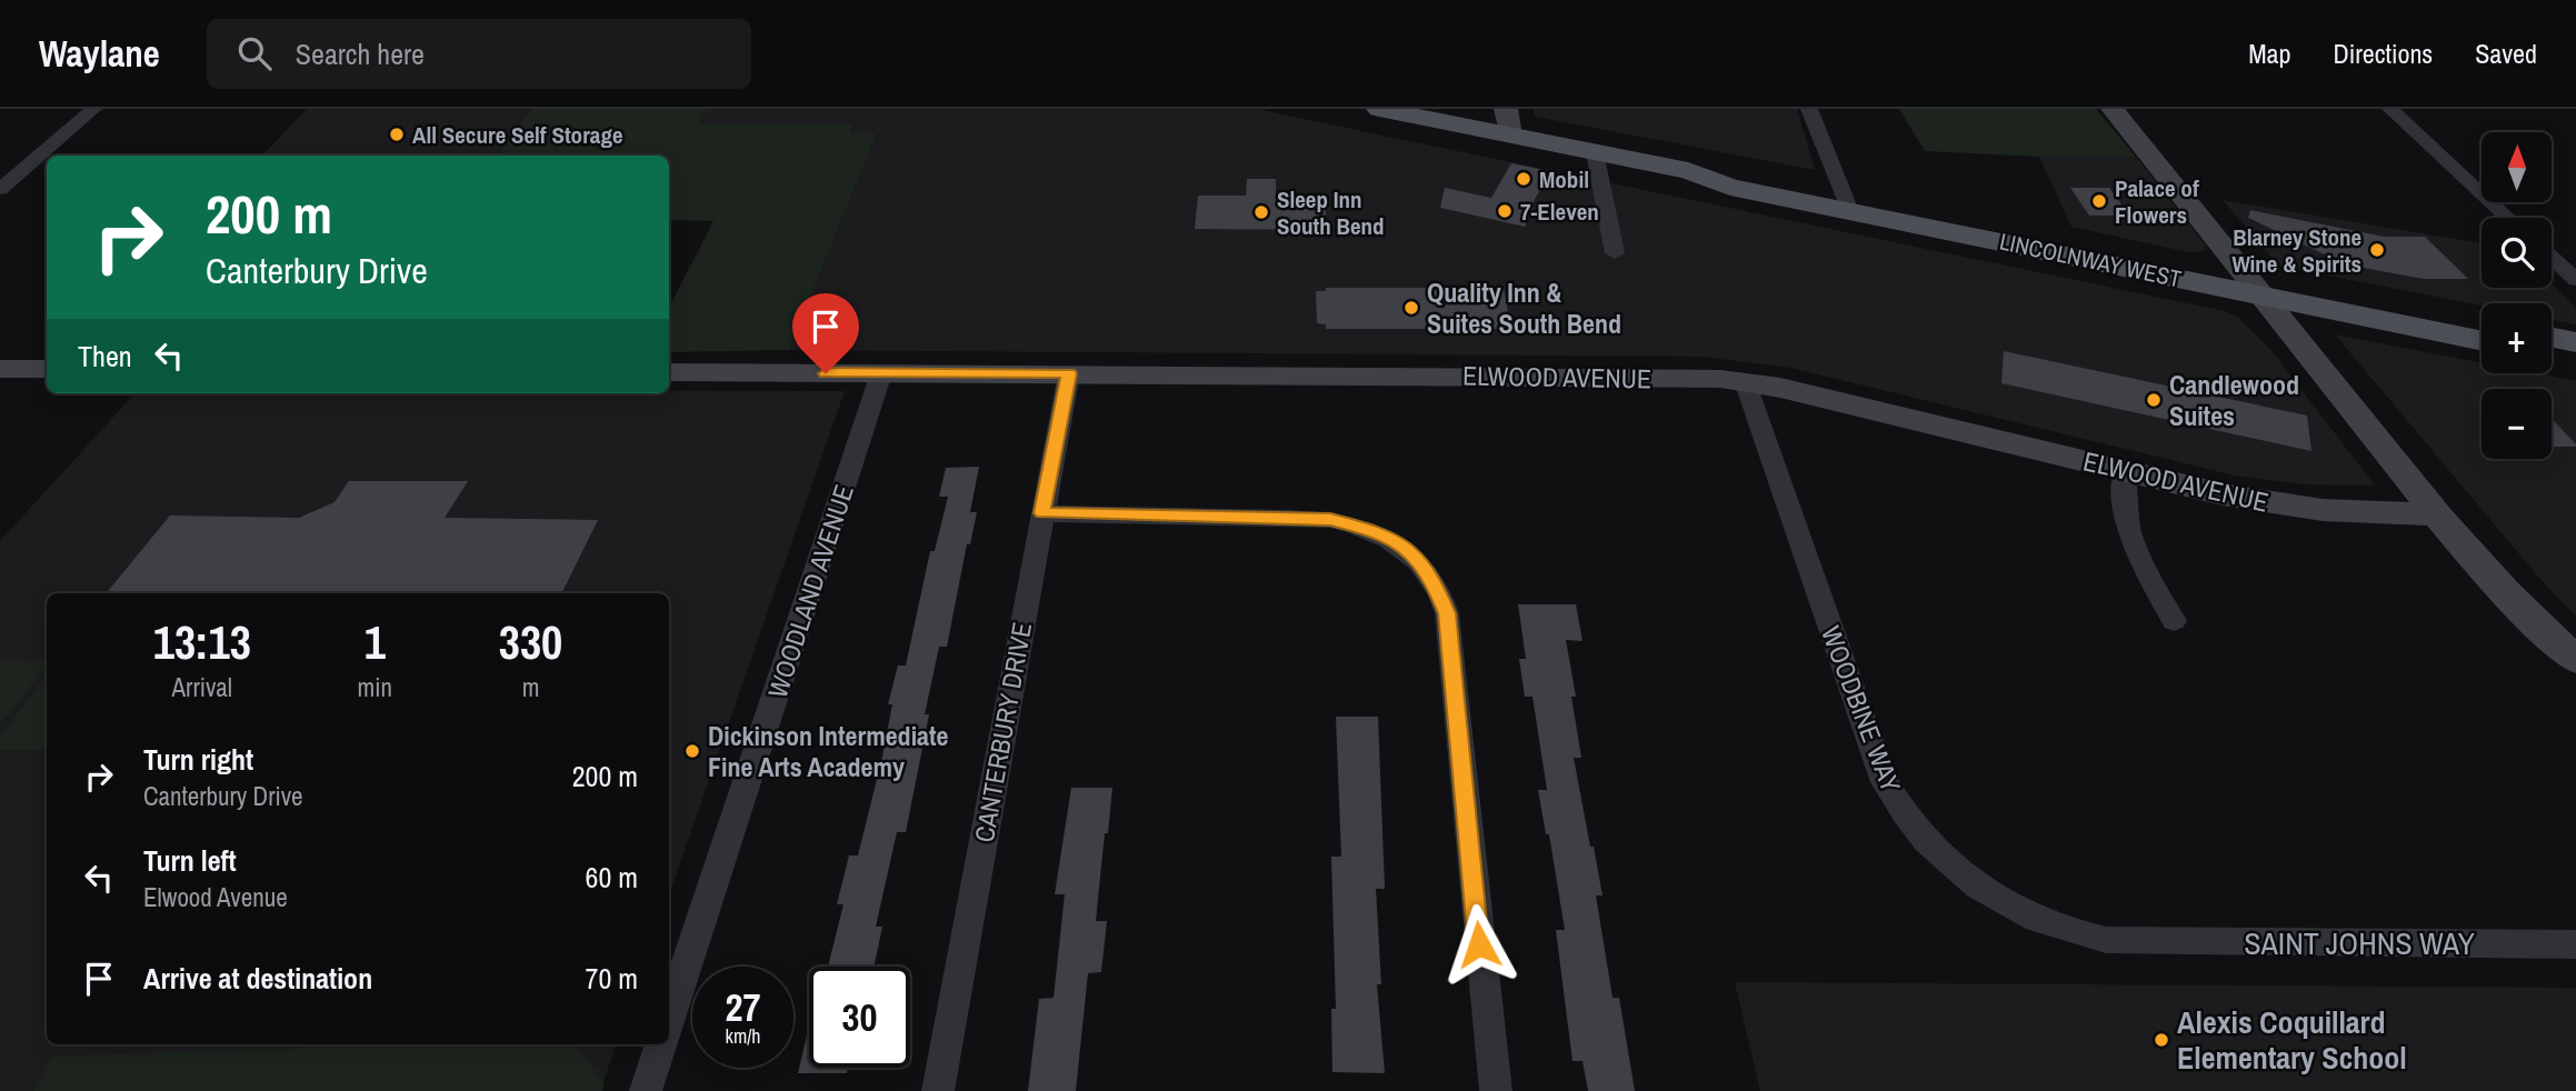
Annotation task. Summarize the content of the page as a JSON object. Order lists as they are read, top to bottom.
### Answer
{
  "streets": {
    "main road": ["LINCOLNWAY WEST"],
    "street": [
      "ELWOOD AVENUE",
      "WOODLAND AVENUE",
      "WOODBINE WAY",
      "CANTERBURY DRIVE",
      "SAINT JOHNS WAY"
    ]
  },
  "crossings": [
    ["ELWOOD AVENUE", "WOODLAND AVENUE"],
    ["ELWOOD AVENUE", "WOODBINE WAY"],
    ["ELWOOD AVENUE", "CANTERBURY DRIVE"],
    ["WOODBINE WAY", "SAINT JOHNS WAY"]
  ],
  "places": [
    "All Secure Self Storage",
    "Mobil",
    "Palace of Flowers",
    "7-Eleven",
    "Sleep Inn South Bend",
    "Blarney Stone Wine & Spirits",
    "Quality Inn & Suites South Bend",
    "Candlewood Suites",
    "Dickinson Intermediate Fine Arts Academy",
    "Alexis Coquillard Elementary School"
  ],
  "north": "top",
  "page": {
    "header": "Waylane",
    "search": "Search here",
    "nav": ["Map", "Directions", "Saved"],
    "map_buttons": ["+", "−"],
    "turn": ["200 m", "Canterbury Drive"],
    "then": "Then",
    "eta": [
      "13:13",
      "Arrival",
      "1",
      "min",
      "330",
      "m"
    ],
    "list": [
      {
        "name": "Turn right",
        "note": "Canterbury Drive",
        "value": "200 m"
      },
      {
        "name": "Turn left",
        "note": "Elwood Avenue",
        "value": "60 m"
      },
      {
        "name": "Arrive at destination",
        "value": "70 m"
      }
    ],
    "speed": "27 km/h",
    "limit": "30"
  }
}
